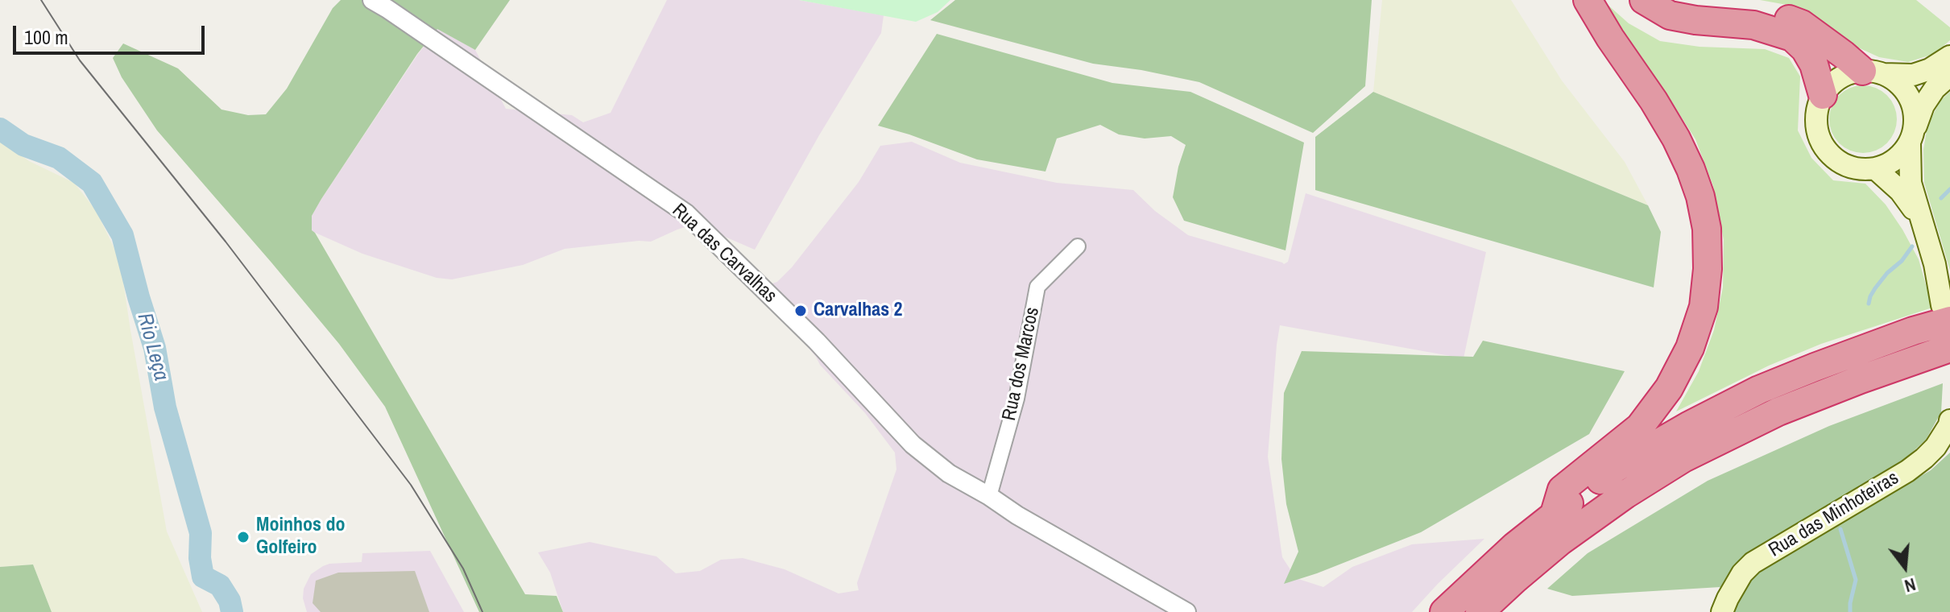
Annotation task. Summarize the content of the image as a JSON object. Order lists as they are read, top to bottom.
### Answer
{
  "streets": {
    "main road": ["Rua das Minhoteiras"],
    "street": ["Rua das Carvalhas", "Rua dos Marcos"]
  },
  "crossings": [
    ["Rua das Carvalhas", "Rua dos Marcos"]
  ],
  "water": ["Rio Leça"],
  "places": ["Carvalhas 2", "Moinhos do Golfeiro"],
  "scale_bar": "100 m",
  "north": "bottom"
}
